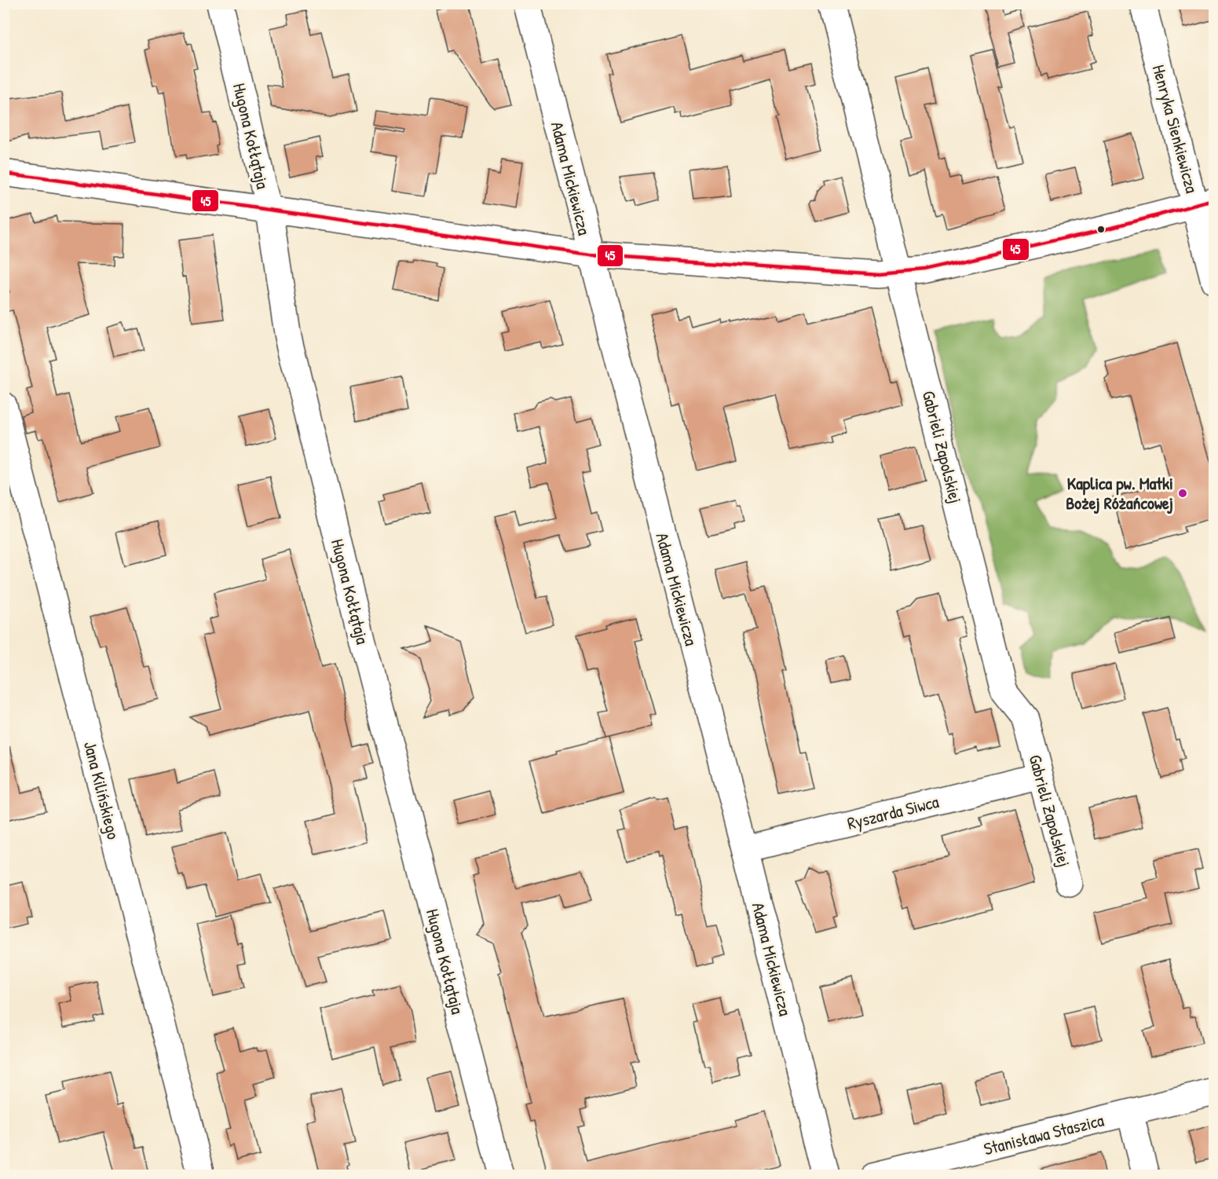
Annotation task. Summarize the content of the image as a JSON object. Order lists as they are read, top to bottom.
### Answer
{
  "streets": {
    "street": [
      "Henryka Sienkiewicza",
      "Hugona Kołłątaja",
      "Adama Mickiewicza",
      "Gabrieli Zapolskiej",
      "Jana Kilińskiego",
      "Ryszarda Siwca",
      "Stanisława Staszica"
    ]
  },
  "crossings": [
    ["Adama Mickiewicza", "Ryszarda Siwca"],
    ["Gabrieli Zapolskiej", "Ryszarda Siwca"]
  ],
  "places": ["Kaplica pw. Matki Bożej Różańcowej"],
  "lines": ["transit line 45"]
}
